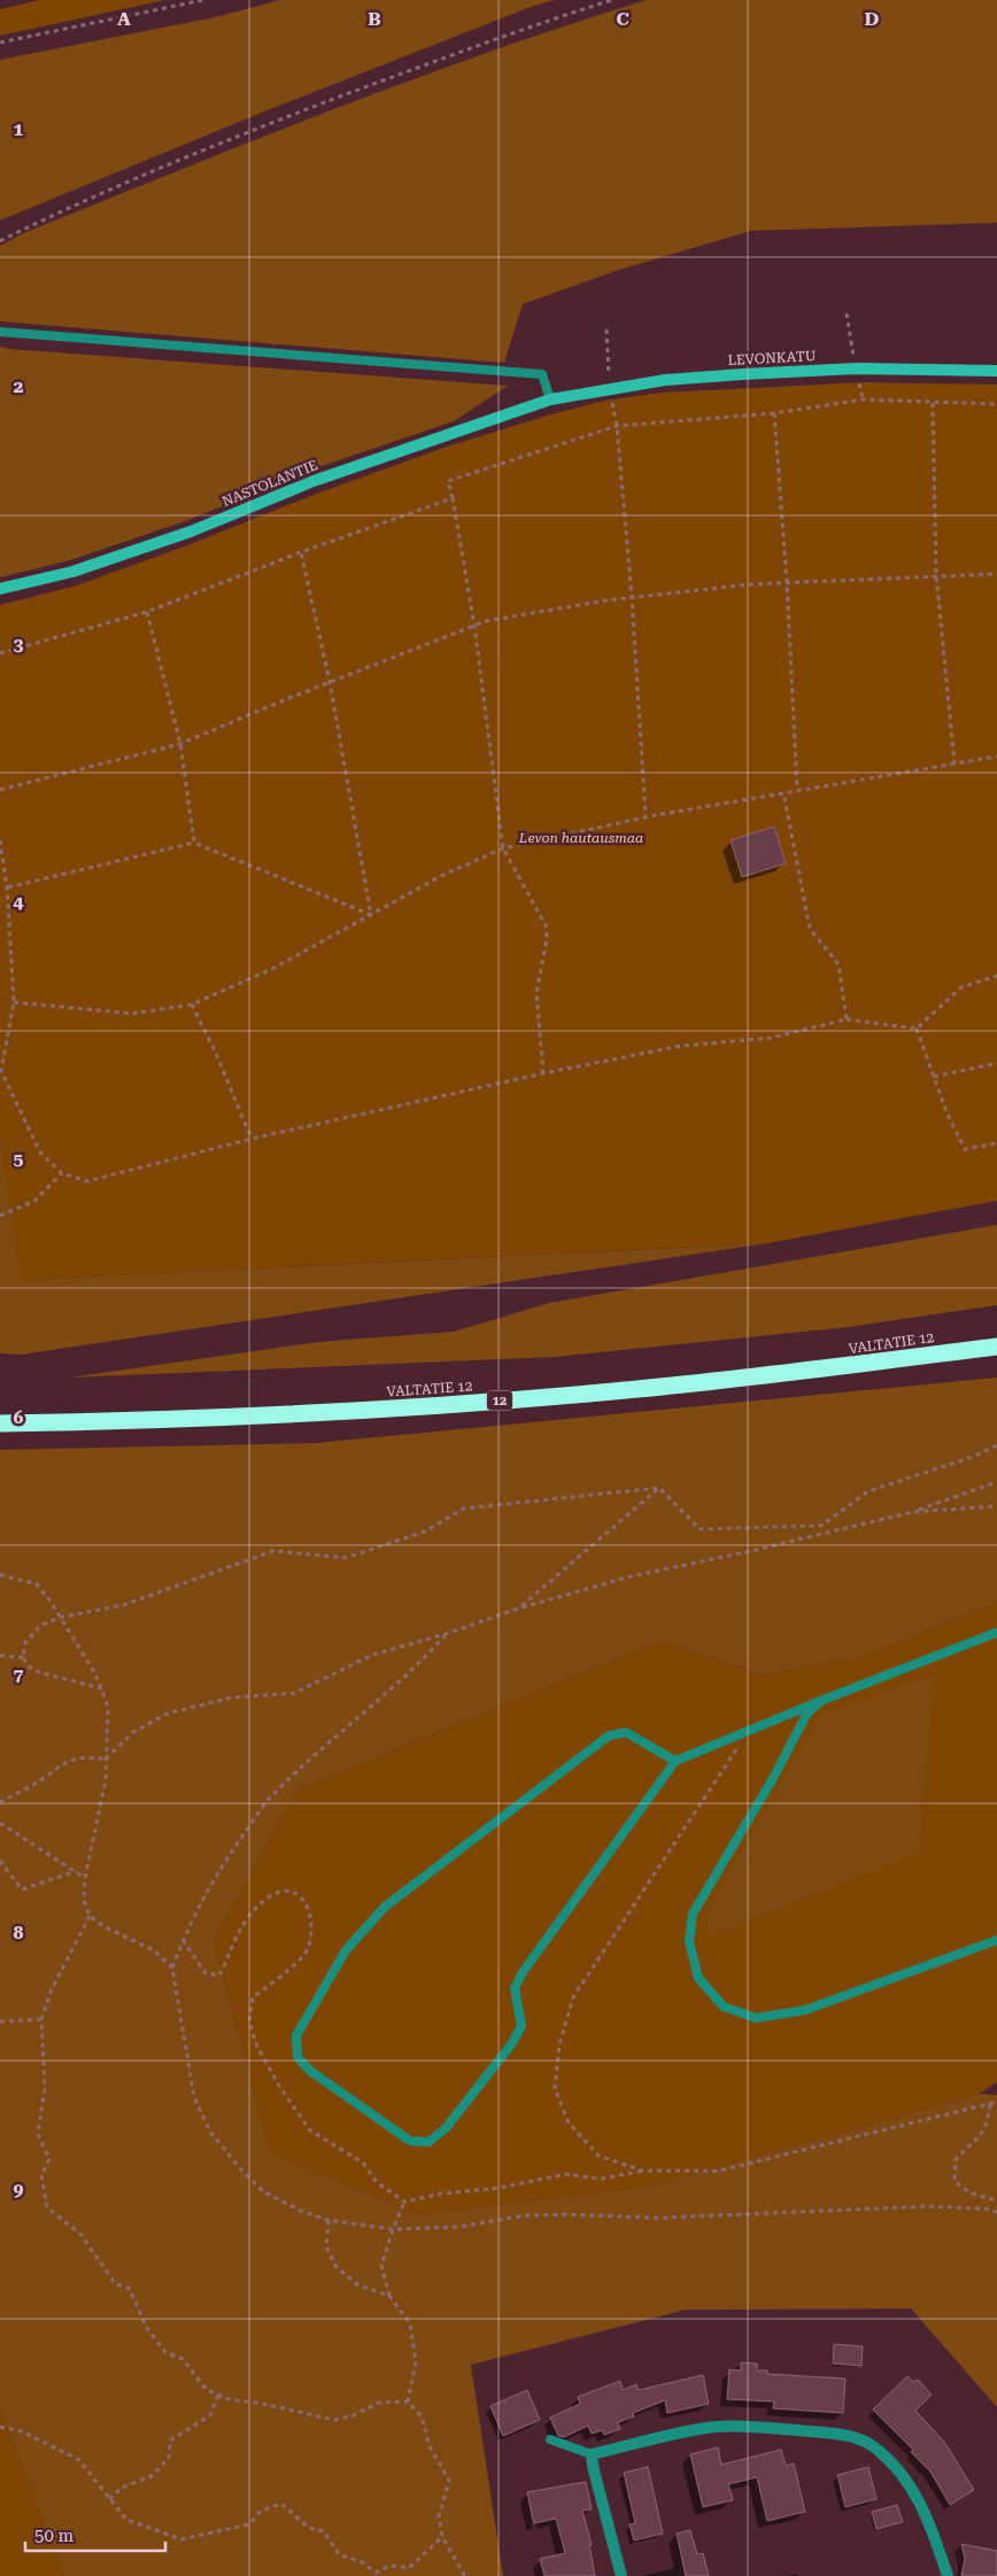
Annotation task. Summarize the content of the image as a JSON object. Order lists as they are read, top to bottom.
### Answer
{
  "streets": {
    "highway": ["VALTATIE 12", "12"],
    "main road": ["LEVONKATU", "NASTOLANTIE"]
  },
  "crossings": [
    ["LEVONKATU", "NASTOLANTIE"]
  ],
  "parks": ["Levon hautausmaa"],
  "scale_bar": "50 m",
  "grid": {
    "columns": [
      "A",
      "B",
      "C",
      "D"
    ],
    "rows": [
      "1",
      "2",
      "3",
      "4",
      "5",
      "6",
      "7",
      "8",
      "9"
    ]
  }
}
